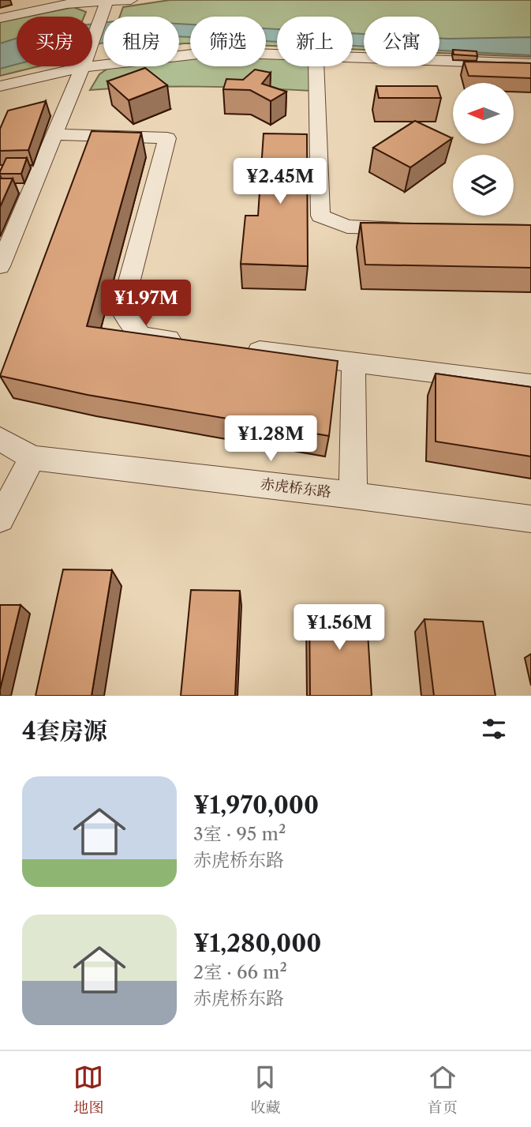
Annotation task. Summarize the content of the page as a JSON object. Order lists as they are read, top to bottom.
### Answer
{
  "streets": {
    "street": ["赤虎桥东路"]
  },
  "north": "left",
  "page": {
    "chip": [
      "买房",
      "租房",
      "筛选",
      "新上",
      "公寓"
    ],
    "price": [
      "¥2.45M",
      "¥1.97M",
      "¥1.28M",
      "¥1.56M"
    ],
    "heading": "4套房源",
    "list": [
      {
        "name": "¥1,970,000",
        "note": "3室 · 95 m² · 赤虎桥东路"
      },
      {
        "name": "¥1,280,000",
        "note": "2室 · 66 m² · 赤虎桥东路"
      }
    ],
    "tabs": ["地图", "收藏", "首页"]
  }
}
